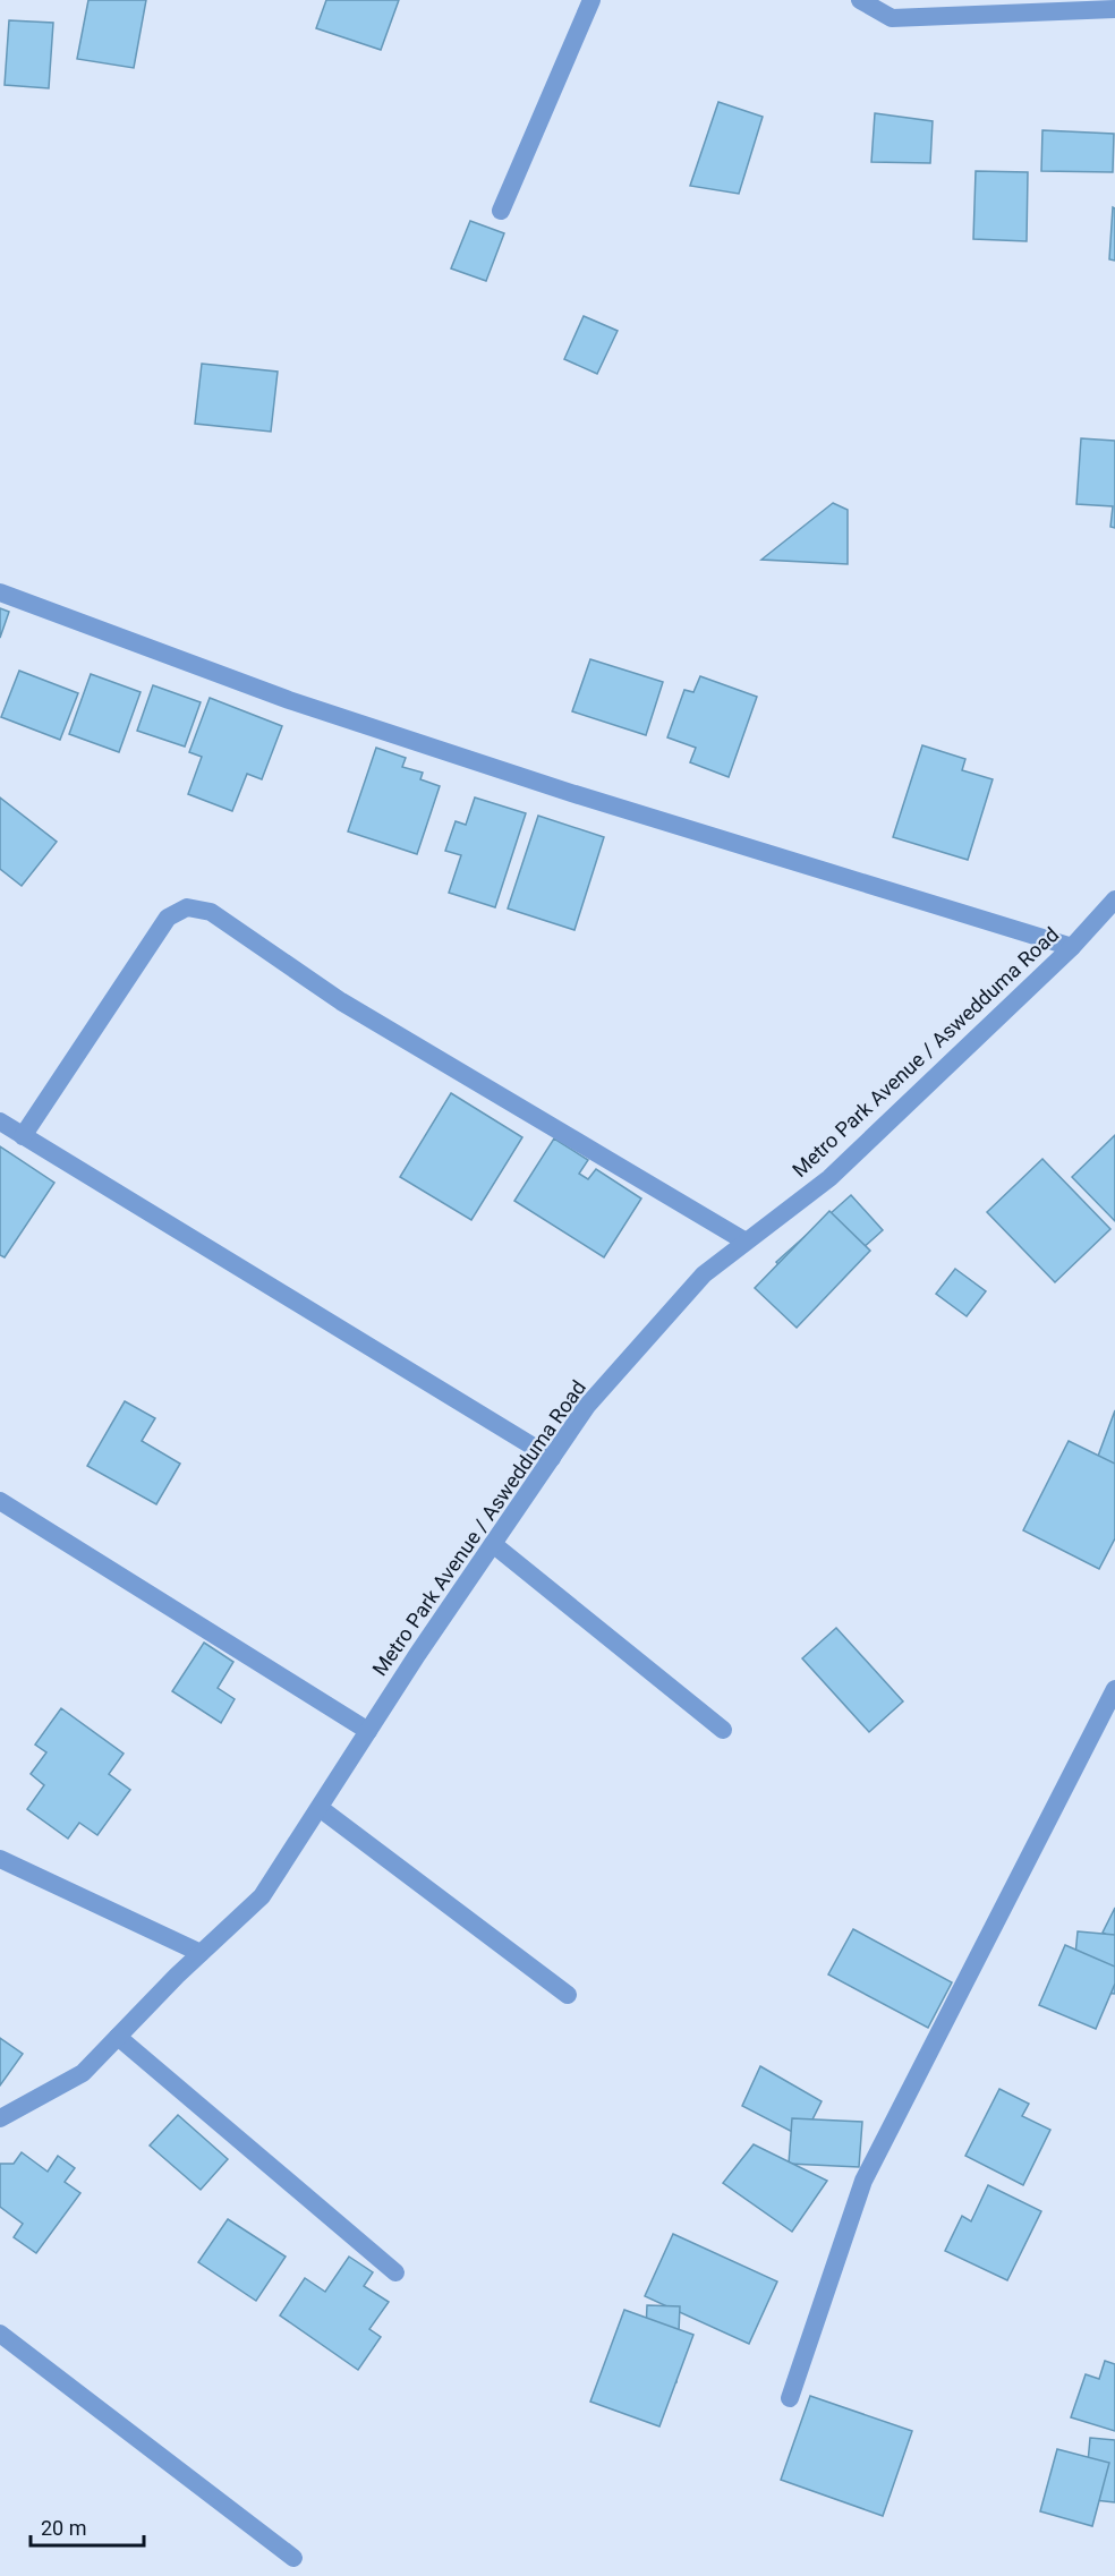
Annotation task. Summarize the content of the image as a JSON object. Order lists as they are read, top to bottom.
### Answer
{
  "streets": {
    "street": ["Metro Park Avenue / Aswedduma Road"]
  },
  "scale_bar": "20 m"
}
